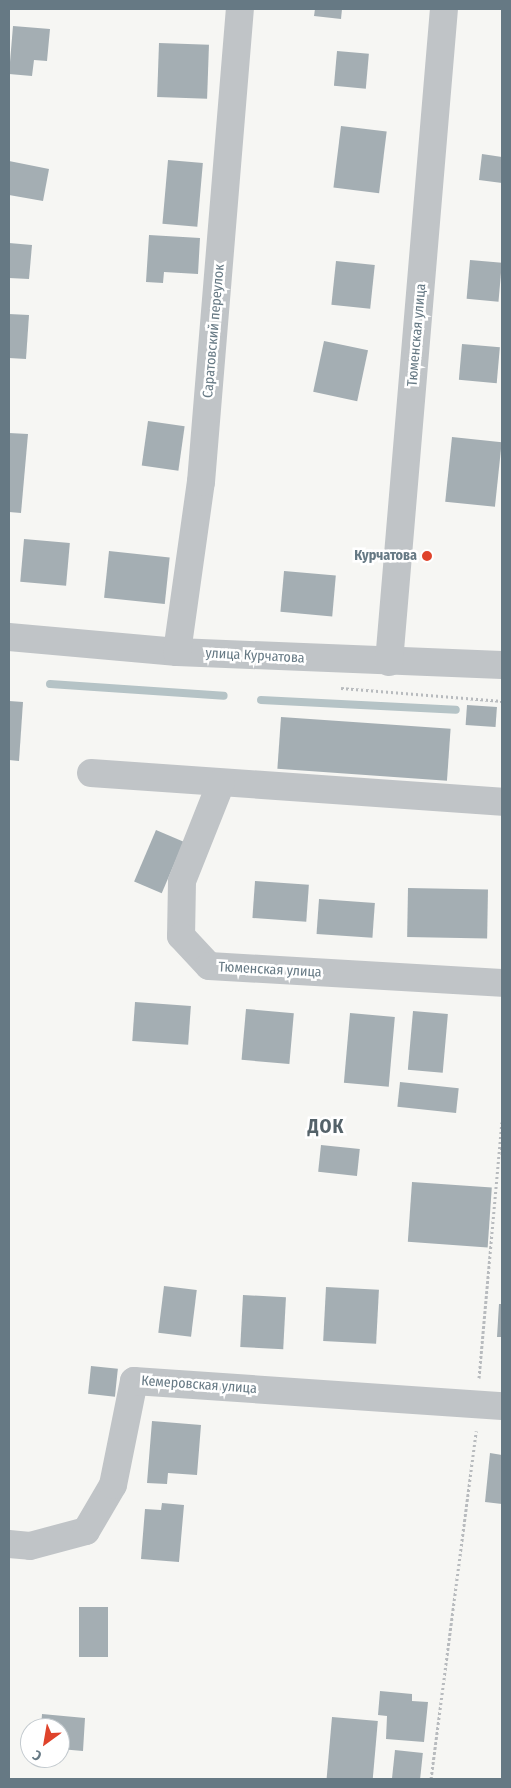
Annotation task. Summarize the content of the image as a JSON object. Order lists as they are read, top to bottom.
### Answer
{
  "streets": {
    "street": [
      "Саратовский переулок",
      "Тюменская улица",
      "улица Курчатова",
      "Кемеровская улица"
    ]
  },
  "crossings": [
    ["Саратовский переулок", "улица Курчатова"],
    ["Тюменская улица", "улица Курчатова"]
  ],
  "districts": ["ДОК"],
  "places": ["Курчатова"],
  "north": "bottom left"
}
